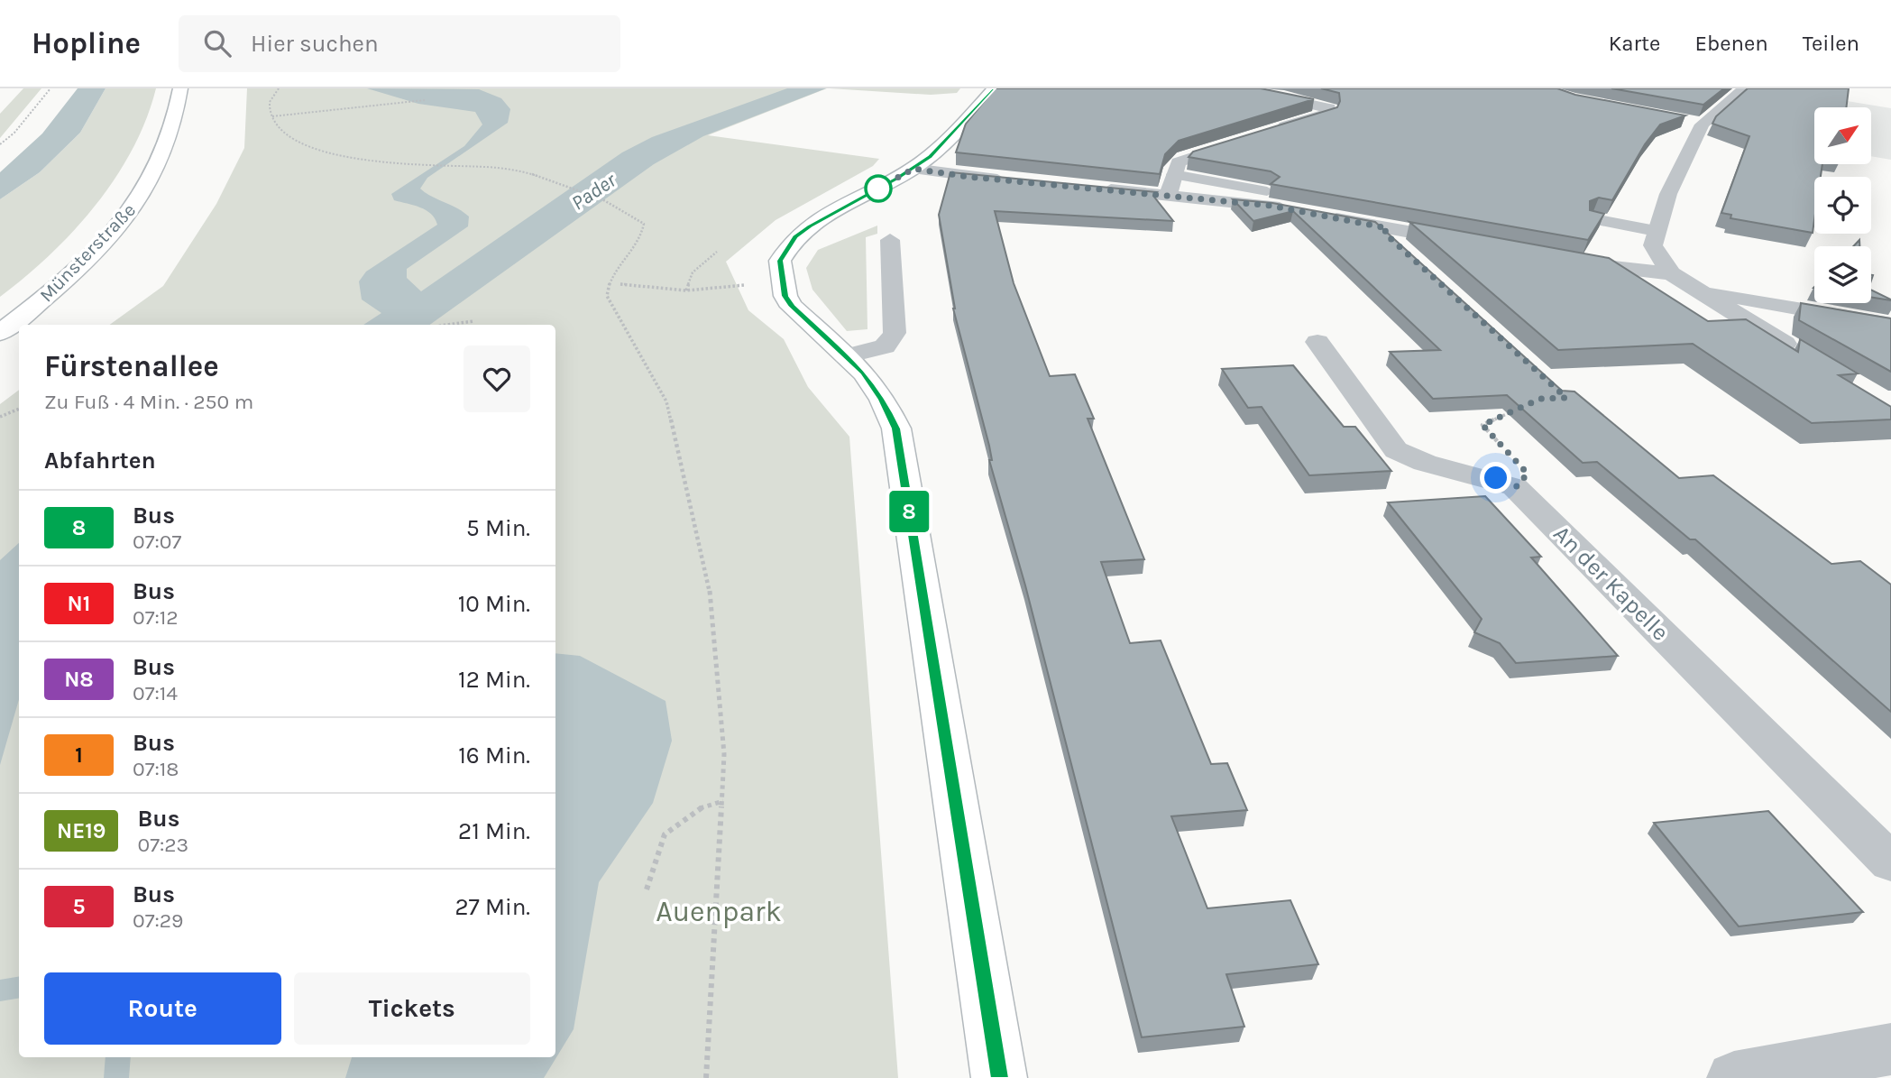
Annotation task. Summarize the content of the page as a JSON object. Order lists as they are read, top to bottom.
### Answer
{
  "streets": {
    "street": ["Münsterstraße", "An der Kapelle"]
  },
  "water": ["Pader"],
  "parks": ["Auenpark"],
  "lines": ["bus line 8"],
  "north": "top right",
  "page": {
    "header": "Hopline",
    "search": "Hier suchen",
    "nav": ["Karte", "Ebenen", "Teilen"],
    "on_map": "8",
    "heading": [
      ["Fürstenallee", "Zu Fuß · 4 Min. · 250 m"],
      "Abfahrten"
    ],
    "list": [
      {
        "mark": "8",
        "name": "Bus",
        "note": "07:07",
        "value": "5 Min."
      },
      {
        "mark": "N1",
        "name": "Bus",
        "note": "07:12",
        "value": "10 Min."
      },
      {
        "mark": "N8",
        "name": "Bus",
        "note": "07:14",
        "value": "12 Min."
      },
      {
        "mark": "1",
        "name": "Bus",
        "note": "07:18",
        "value": "16 Min."
      },
      {
        "mark": "NE19",
        "name": "Bus",
        "note": "07:23",
        "value": "21 Min."
      },
      {
        "mark": "5",
        "name": "Bus",
        "note": "07:29",
        "value": "27 Min."
      }
    ],
    "buttons": ["Route", "Tickets"]
  }
}
